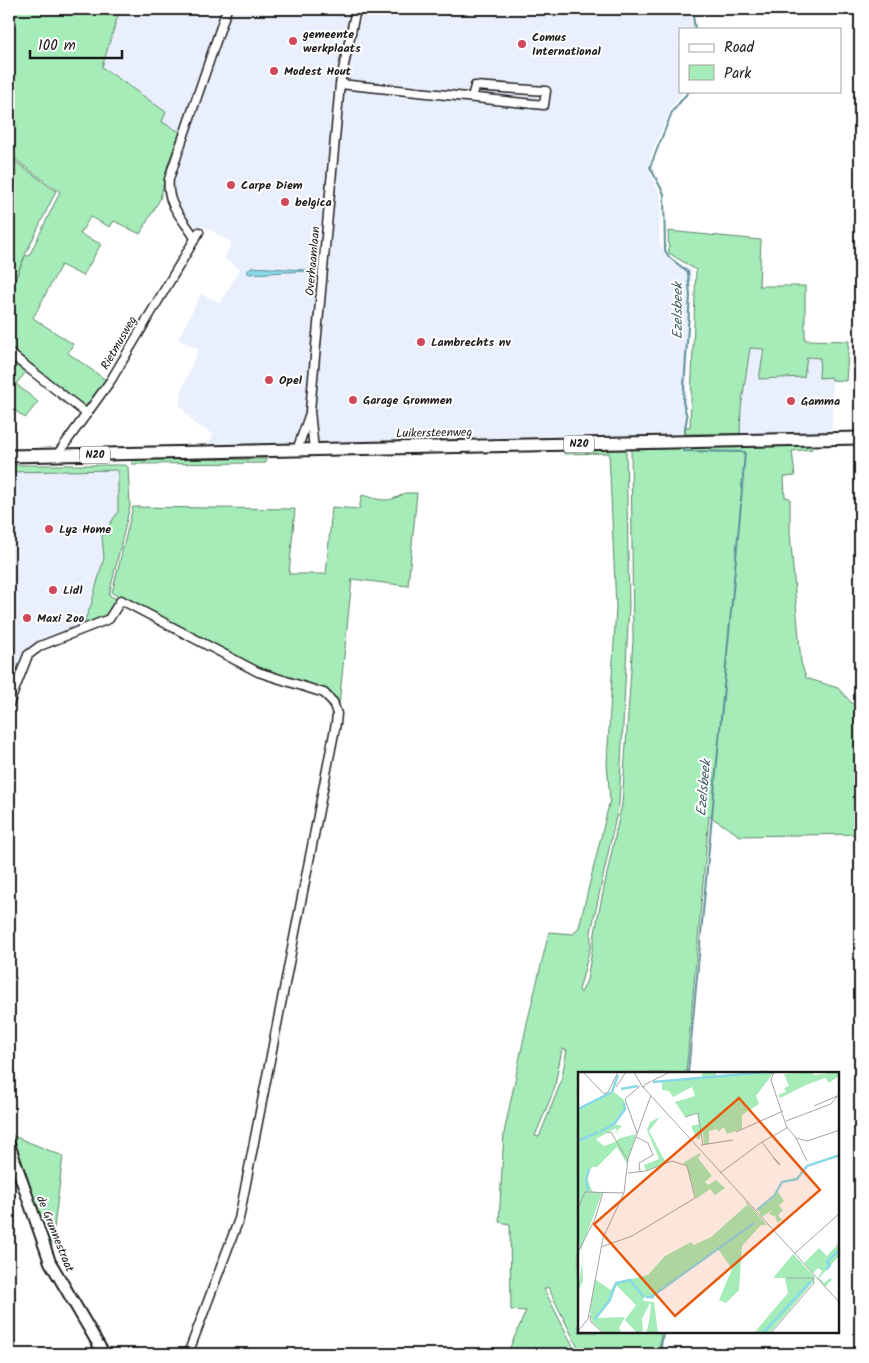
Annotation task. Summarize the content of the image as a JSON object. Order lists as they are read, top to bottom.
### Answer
{
  "streets": {
    "main road": ["Luikersteenweg", "N20"],
    "street": ["Overhaamlaan", "Rietmusweg", "de Grunnestraat"]
  },
  "crossings": [
    ["Overhaamlaan", "Luikersteenweg"],
    ["Rietmusweg", "Luikersteenweg"]
  ],
  "water": ["Ezelsbeek"],
  "places": [
    "gemeente werkplaats",
    "Comus International",
    "Modest Hout",
    "Carpe Diem",
    "belgica",
    "Lambrechts nv",
    "Opel",
    "Garage Grommen",
    "Gamma",
    "Lyz Home",
    "Lidl",
    "Maxi Zoo"
  ],
  "legend": ["Road", "Park"],
  "scale_bar": "100 m"
}
